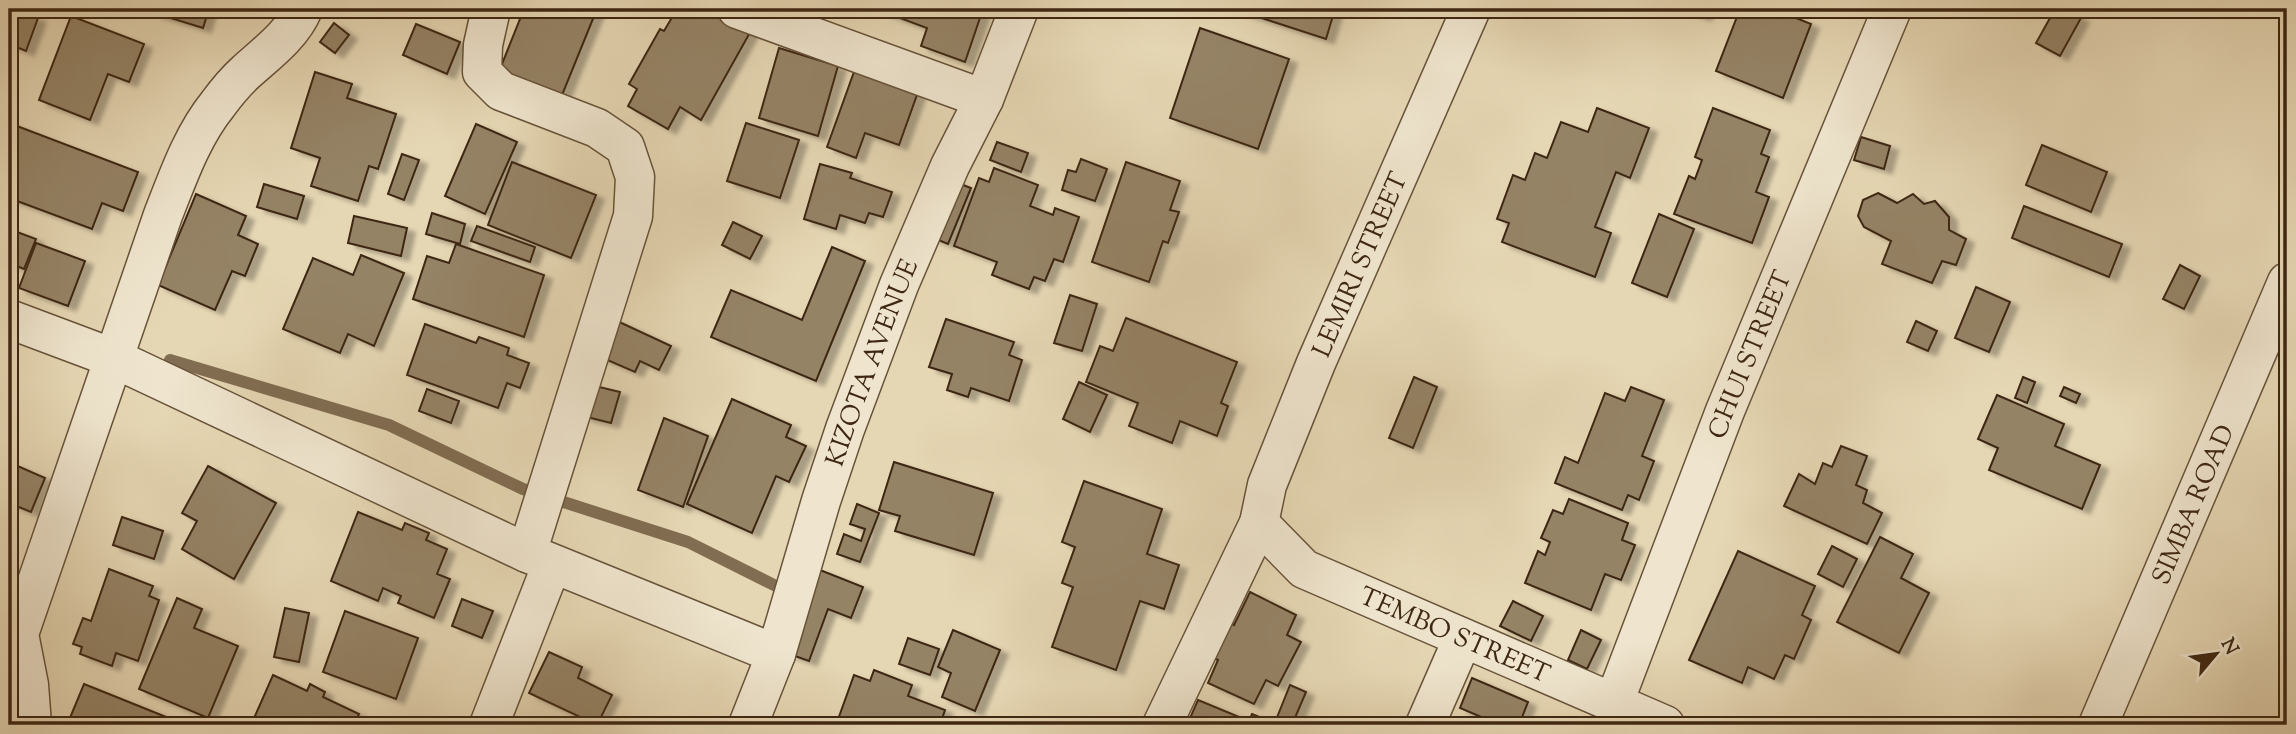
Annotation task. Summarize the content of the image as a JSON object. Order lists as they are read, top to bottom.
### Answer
{
  "streets": {
    "street": [
      "LEMIRI STREET",
      "CHUI STREET",
      "KIZOTA AVENUE",
      "SIMBA ROAD",
      "TEMBO STREET"
    ]
  },
  "crossings": [
    ["LEMIRI STREET", "TEMBO STREET"],
    ["CHUI STREET", "TEMBO STREET"]
  ],
  "north": "top right"
}
